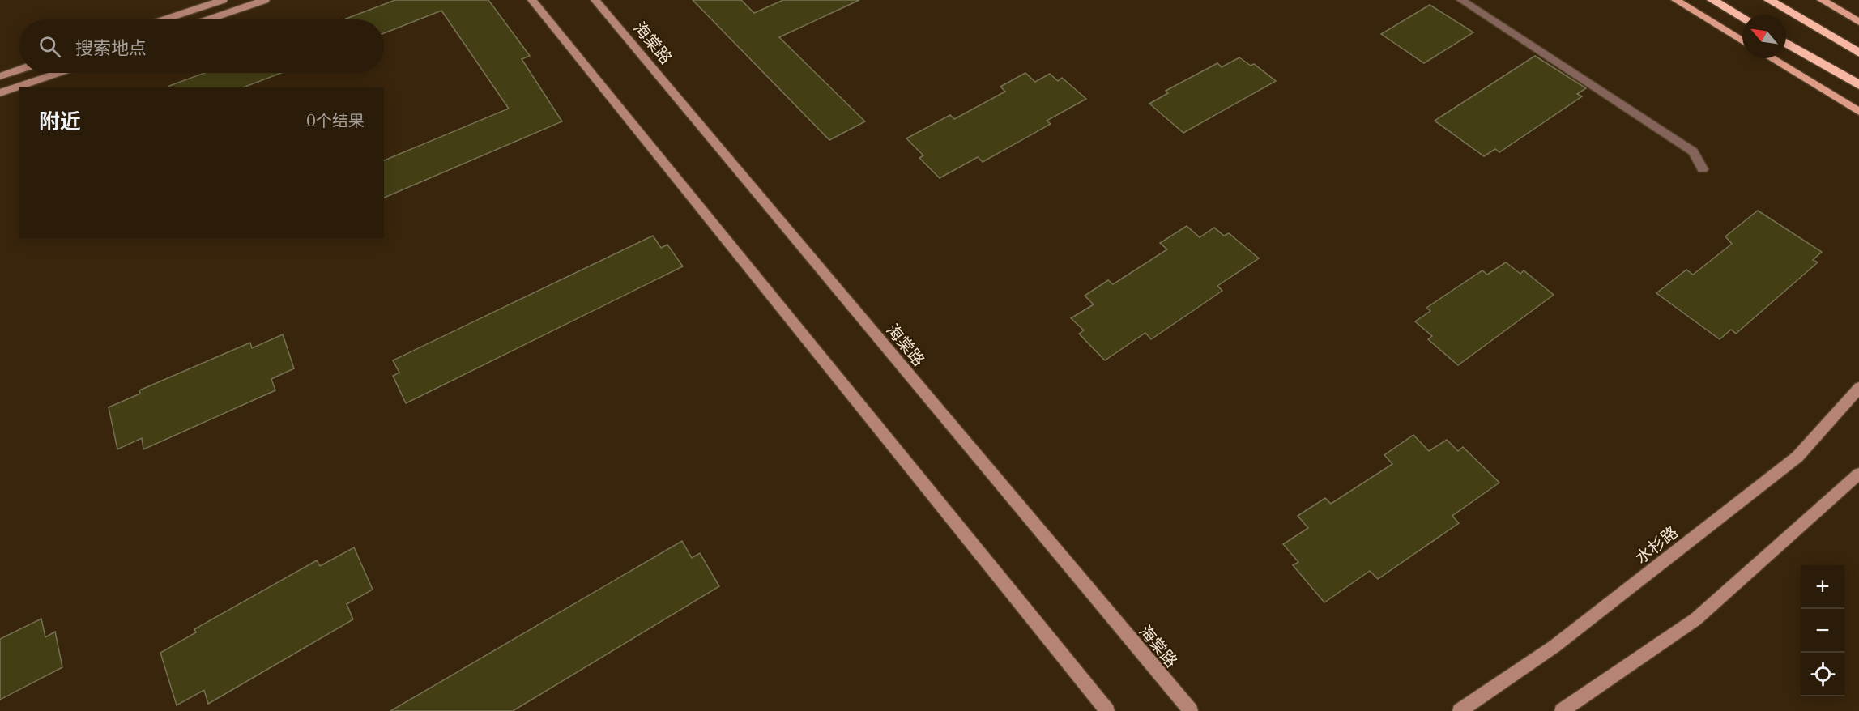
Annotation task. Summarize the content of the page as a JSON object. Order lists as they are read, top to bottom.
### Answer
{
  "streets": {
    "street": ["海棠路", "水杉路"]
  },
  "north": "top left",
  "page": {
    "search": "搜索地点",
    "heading": ["附近", "0个结果"],
    "map_buttons": ["+", "−"]
  }
}
